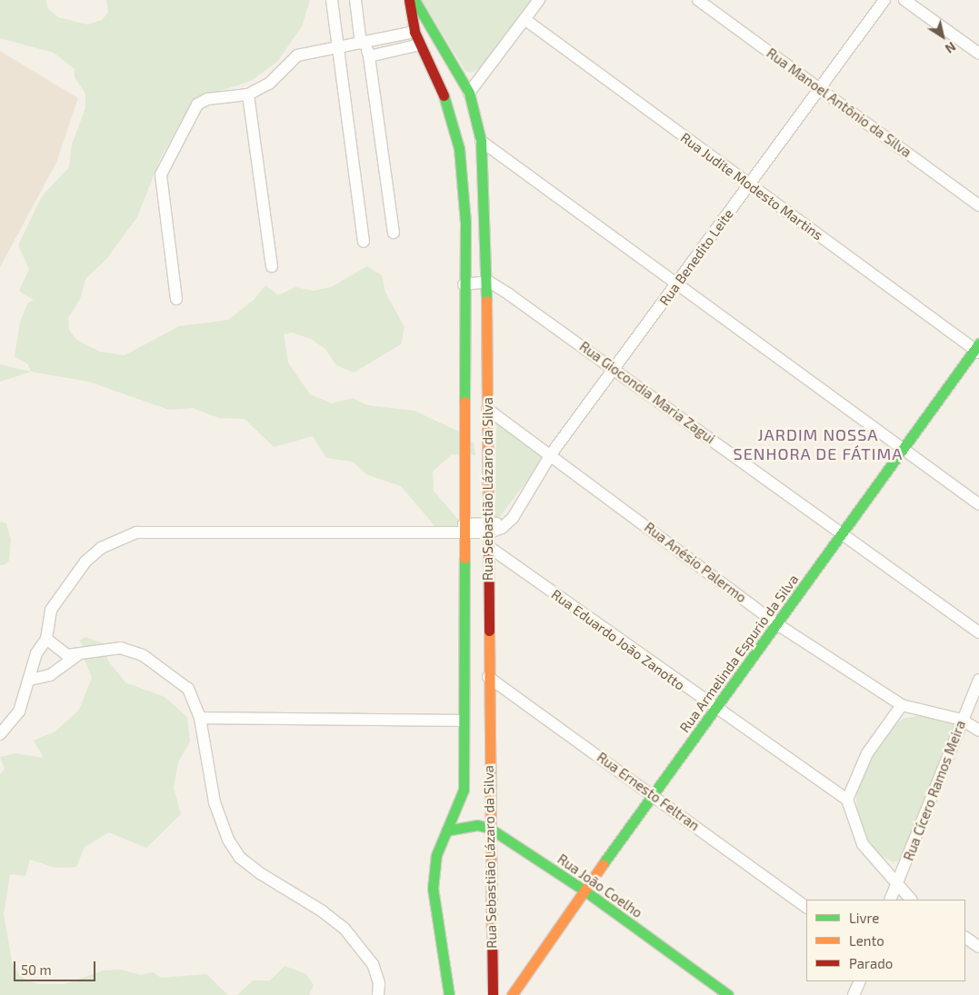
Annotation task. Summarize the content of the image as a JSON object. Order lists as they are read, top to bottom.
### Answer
{
  "streets": {
    "street": [
      "Rua Manoel Antônio da Silva",
      "Rua Judite Modesto Martins",
      "Rua Benedito Leite",
      "Rua Giocondia Maria Zagui",
      "Rua Sebastião Lázaro da Silva",
      "Rua Anésio Palermo",
      "Rua Eduardo João Zanotto",
      "Rua Armelinda Espurio da Silva",
      "Rua Cícero Ramos Meira",
      "Rua Ernesto Feltran",
      "Rua João Coelho"
    ]
  },
  "crossings": [
    ["Rua Manoel Antônio da Silva", "Rua Benedito Leite"],
    ["Rua Judite Modesto Martins", "Rua Benedito Leite"],
    ["Rua Judite Modesto Martins", "Rua Armelinda Espurio da Silva"],
    ["Rua Benedito Leite", "Rua Giocondia Maria Zagui"],
    ["Rua Benedito Leite", "Rua Sebastião Lázaro da Silva"],
    ["Rua Benedito Leite", "Rua Anésio Palermo"],
    ["Rua Giocondia Maria Zagui", "Rua Sebastião Lázaro da Silva"],
    ["Rua Giocondia Maria Zagui", "Rua Armelinda Espurio da Silva"],
    ["Rua Sebastião Lázaro da Silva", "Rua Anésio Palermo"],
    ["Rua Sebastião Lázaro da Silva", "Rua Eduardo João Zanotto"],
    ["Rua Sebastião Lázaro da Silva", "Rua Ernesto Feltran"],
    ["Rua Sebastião Lázaro da Silva", "Rua João Coelho"],
    ["Rua Anésio Palermo", "Rua Armelinda Espurio da Silva"],
    ["Rua Anésio Palermo", "Rua Cícero Ramos Meira"],
    ["Rua Eduardo João Zanotto", "Rua Armelinda Espurio da Silva"],
    ["Rua Armelinda Espurio da Silva", "Rua Ernesto Feltran"],
    ["Rua Armelinda Espurio da Silva", "Rua João Coelho"]
  ],
  "districts": ["JARDIM NOSSA SENHORA DE FÁTIMA"],
  "legend": ["Livre", "Lento", "Parado"],
  "scale_bar": "50 m",
  "north": "bottom right"
}
